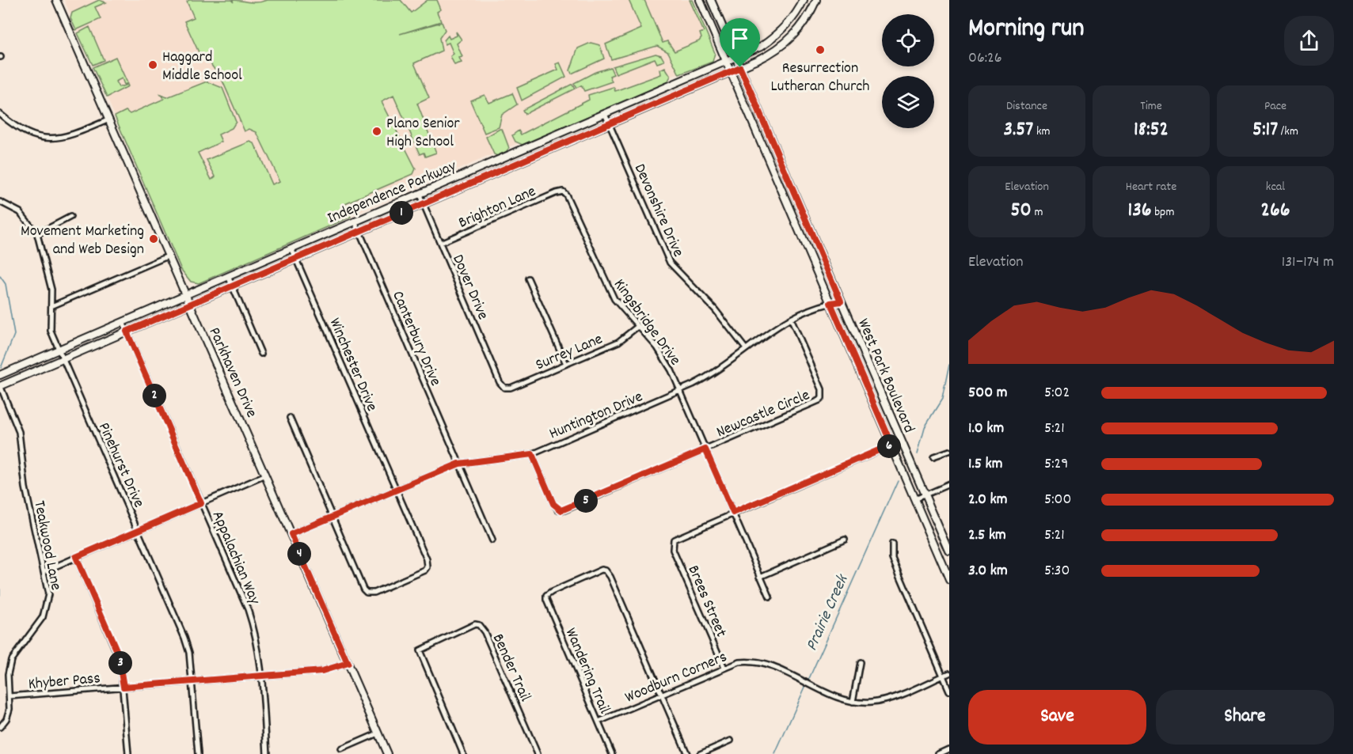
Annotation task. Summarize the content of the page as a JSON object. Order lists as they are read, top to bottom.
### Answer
{
  "streets": {
    "main road": ["Independence Parkway", "Parkhaven Drive", "West Park Boulevard"],
    "street": [
      "Brighton Lane",
      "Devonshire Drive",
      "Dover Drive",
      "Kingsbridge Drive",
      "Canterbury Drive",
      "Surrey Lane",
      "Winchester Drive",
      "Newcastle Circle",
      "Huntington Drive",
      "Pinehurst Drive",
      "Teakwood Lane",
      "Appalachian Way",
      "Brees Street",
      "Bender Trail",
      "Wandering Trail",
      "Woodburn Corners",
      "Khyber Pass"
    ]
  },
  "crossings": [
    ["Independence Parkway", "Devonshire Drive"],
    ["Independence Parkway", "Dover Drive"],
    ["Independence Parkway", "Canterbury Drive"],
    ["Independence Parkway", "Winchester Drive"],
    ["Independence Parkway", "Parkhaven Drive"],
    ["Independence Parkway", "West Park Boulevard"],
    ["Independence Parkway", "Pinehurst Drive"],
    ["Independence Parkway", "Teakwood Lane"],
    ["Independence Parkway", "Appalachian Way"],
    ["Brighton Lane", "Dover Drive"],
    ["Brighton Lane", "Kingsbridge Drive"],
    ["Devonshire Drive", "Huntington Drive"],
    ["Dover Drive", "Surrey Lane"],
    ["Kingsbridge Drive", "Surrey Lane"],
    ["Kingsbridge Drive", "Newcastle Circle"],
    ["Kingsbridge Drive", "Huntington Drive"],
    ["Kingsbridge Drive", "Brees Street"],
    ["Canterbury Drive", "Huntington Drive"],
    ["Winchester Drive", "Huntington Drive"],
    ["Parkhaven Drive", "Huntington Drive"],
    ["Parkhaven Drive", "Khyber Pass"],
    ["West Park Boulevard", "Huntington Drive"],
    ["Newcastle Circle", "Huntington Drive"],
    ["Pinehurst Drive", "Khyber Pass"],
    ["Teakwood Lane", "Khyber Pass"],
    ["Appalachian Way", "Khyber Pass"],
    ["Brees Street", "Woodburn Corners"],
    ["Wandering Trail", "Woodburn Corners"]
  ],
  "water": ["Prairie Creek"],
  "places": [
    "Resurrection Lutheran Church",
    "Haggard Middle School",
    "Plano Senior High School",
    "Movement Marketing and Web Design"
  ],
  "page": {
    "heading": ["Morning run", "06:26"],
    "stats": [
      ["Distance", "3.57 km"],
      ["Time", "18:52"],
      ["Pace", "5:17 /km"],
      ["Elevation", "50 m"],
      ["Heart rate", "136 bpm"],
      ["kcal", "266"]
    ],
    "pins": [
      "1",
      "2",
      "6",
      "5",
      "4",
      "3"
    ],
    "chart": ["Elevation", "131–174 m"],
    "list": [
      {
        "name": "500 m",
        "note": "5:02"
      },
      {
        "name": "1.0 km",
        "note": "5:21"
      },
      {
        "name": "1.5 km",
        "note": "5:29"
      },
      {
        "name": "2.0 km",
        "note": "5:00"
      },
      {
        "name": "2.5 km",
        "note": "5:21"
      },
      {
        "name": "3.0 km",
        "note": "5:30"
      }
    ],
    "buttons": ["Save", "Share"]
  }
}
